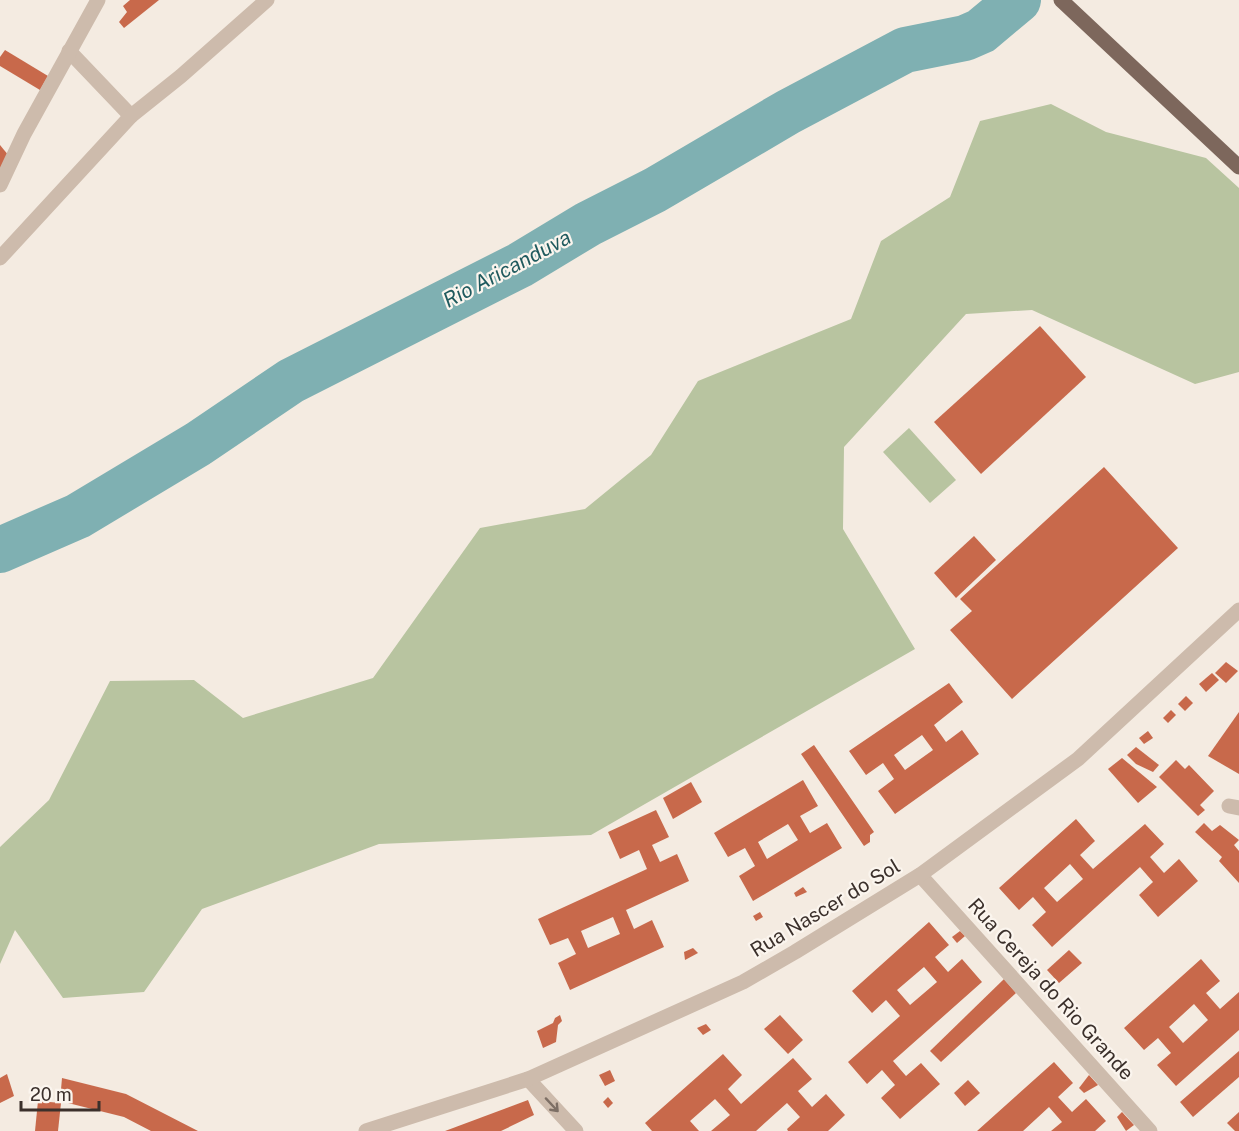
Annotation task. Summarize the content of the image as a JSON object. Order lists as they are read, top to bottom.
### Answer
{
  "streets": {
    "street": ["Rua Nascer do Sol", "Rua Cereja do Rio Grande"]
  },
  "crossings": [
    ["Rua Nascer do Sol", "Rua Cereja do Rio Grande"]
  ],
  "water": ["Rio Aricanduva"],
  "scale_bar": "20 m"
}
